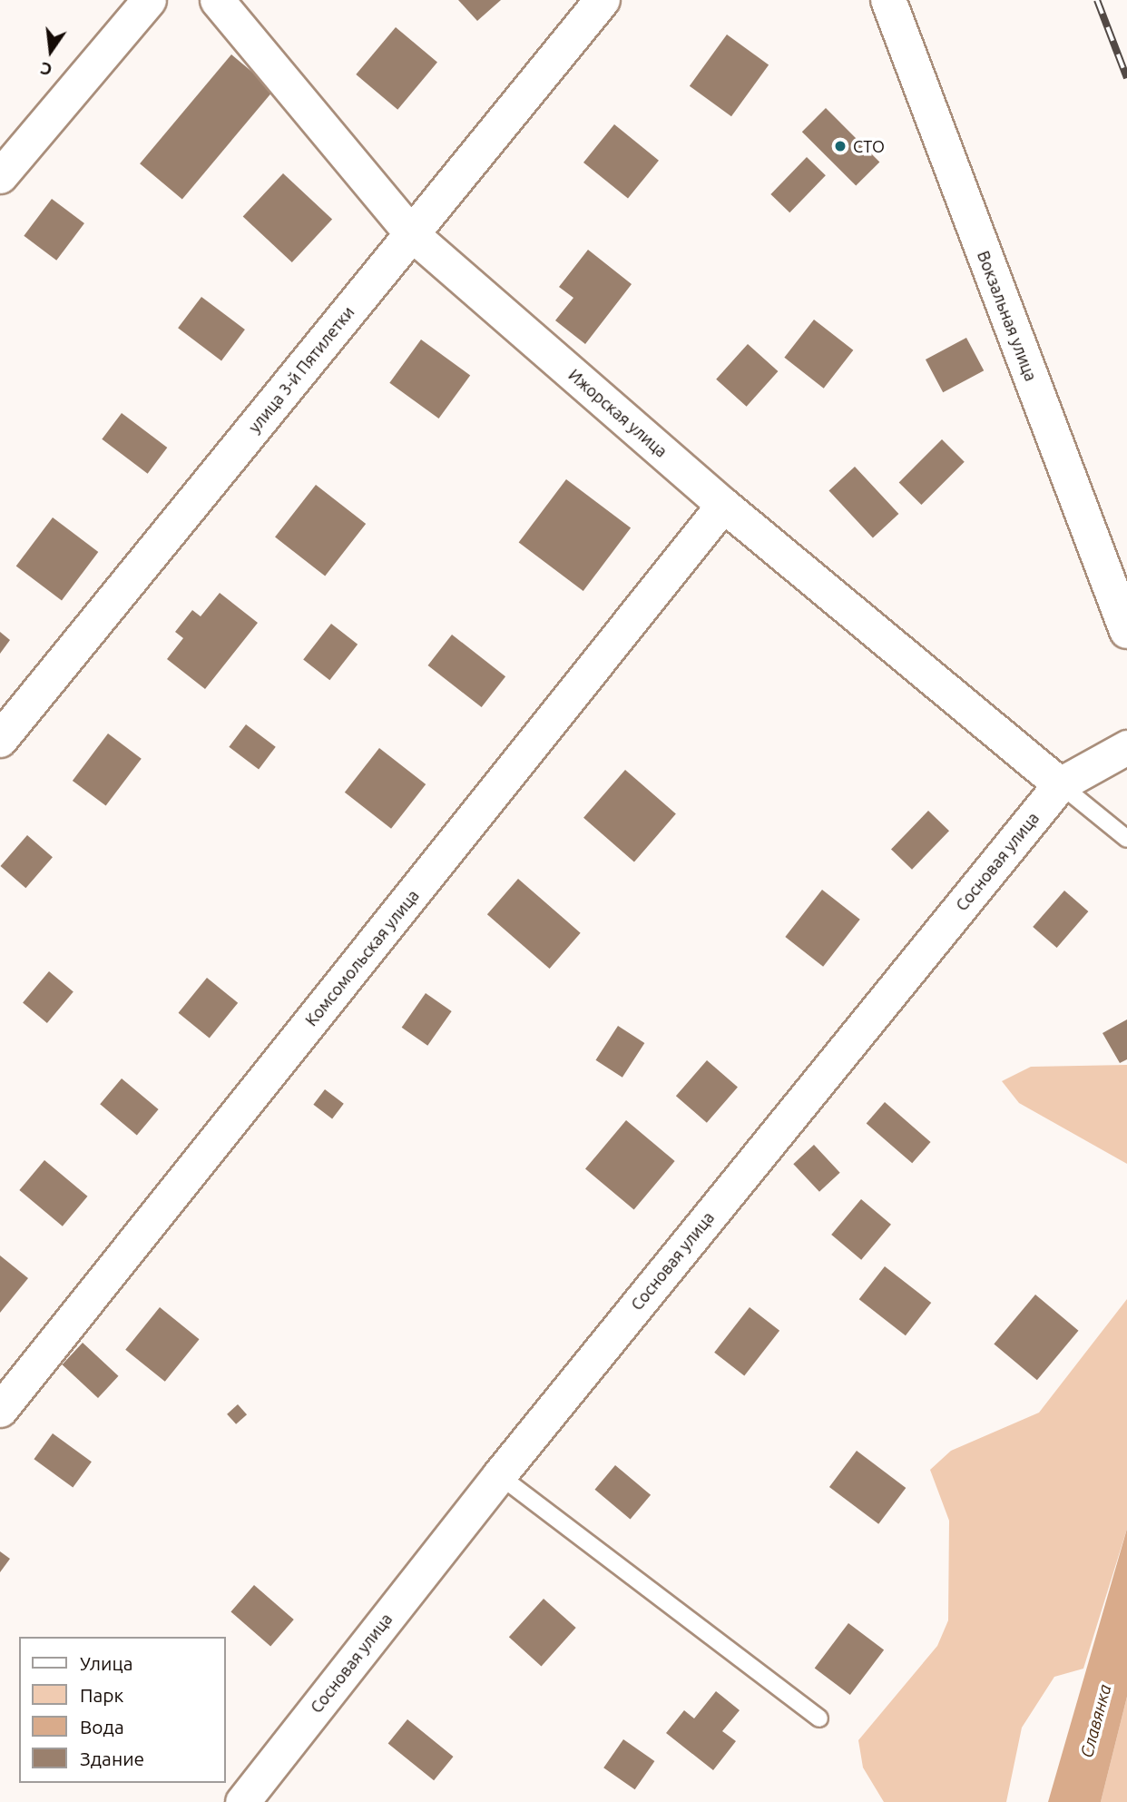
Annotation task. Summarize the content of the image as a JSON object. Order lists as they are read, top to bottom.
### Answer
{
  "streets": {
    "street": [
      "Вокзальная улица",
      "улица 3-й Пятилетки",
      "Ижорская улица",
      "Сосновая улица",
      "Комсомольская улица"
    ]
  },
  "crossings": [
    ["улица 3-й Пятилетки", "Ижорская улица"],
    ["Ижорская улица", "Сосновая улица"],
    ["Ижорская улица", "Комсомольская улица"]
  ],
  "water": ["Славянка"],
  "places": ["СТО"],
  "legend": [
    "Улица",
    "Парк",
    "Вода",
    "Здание"
  ],
  "north": "bottom"
}
